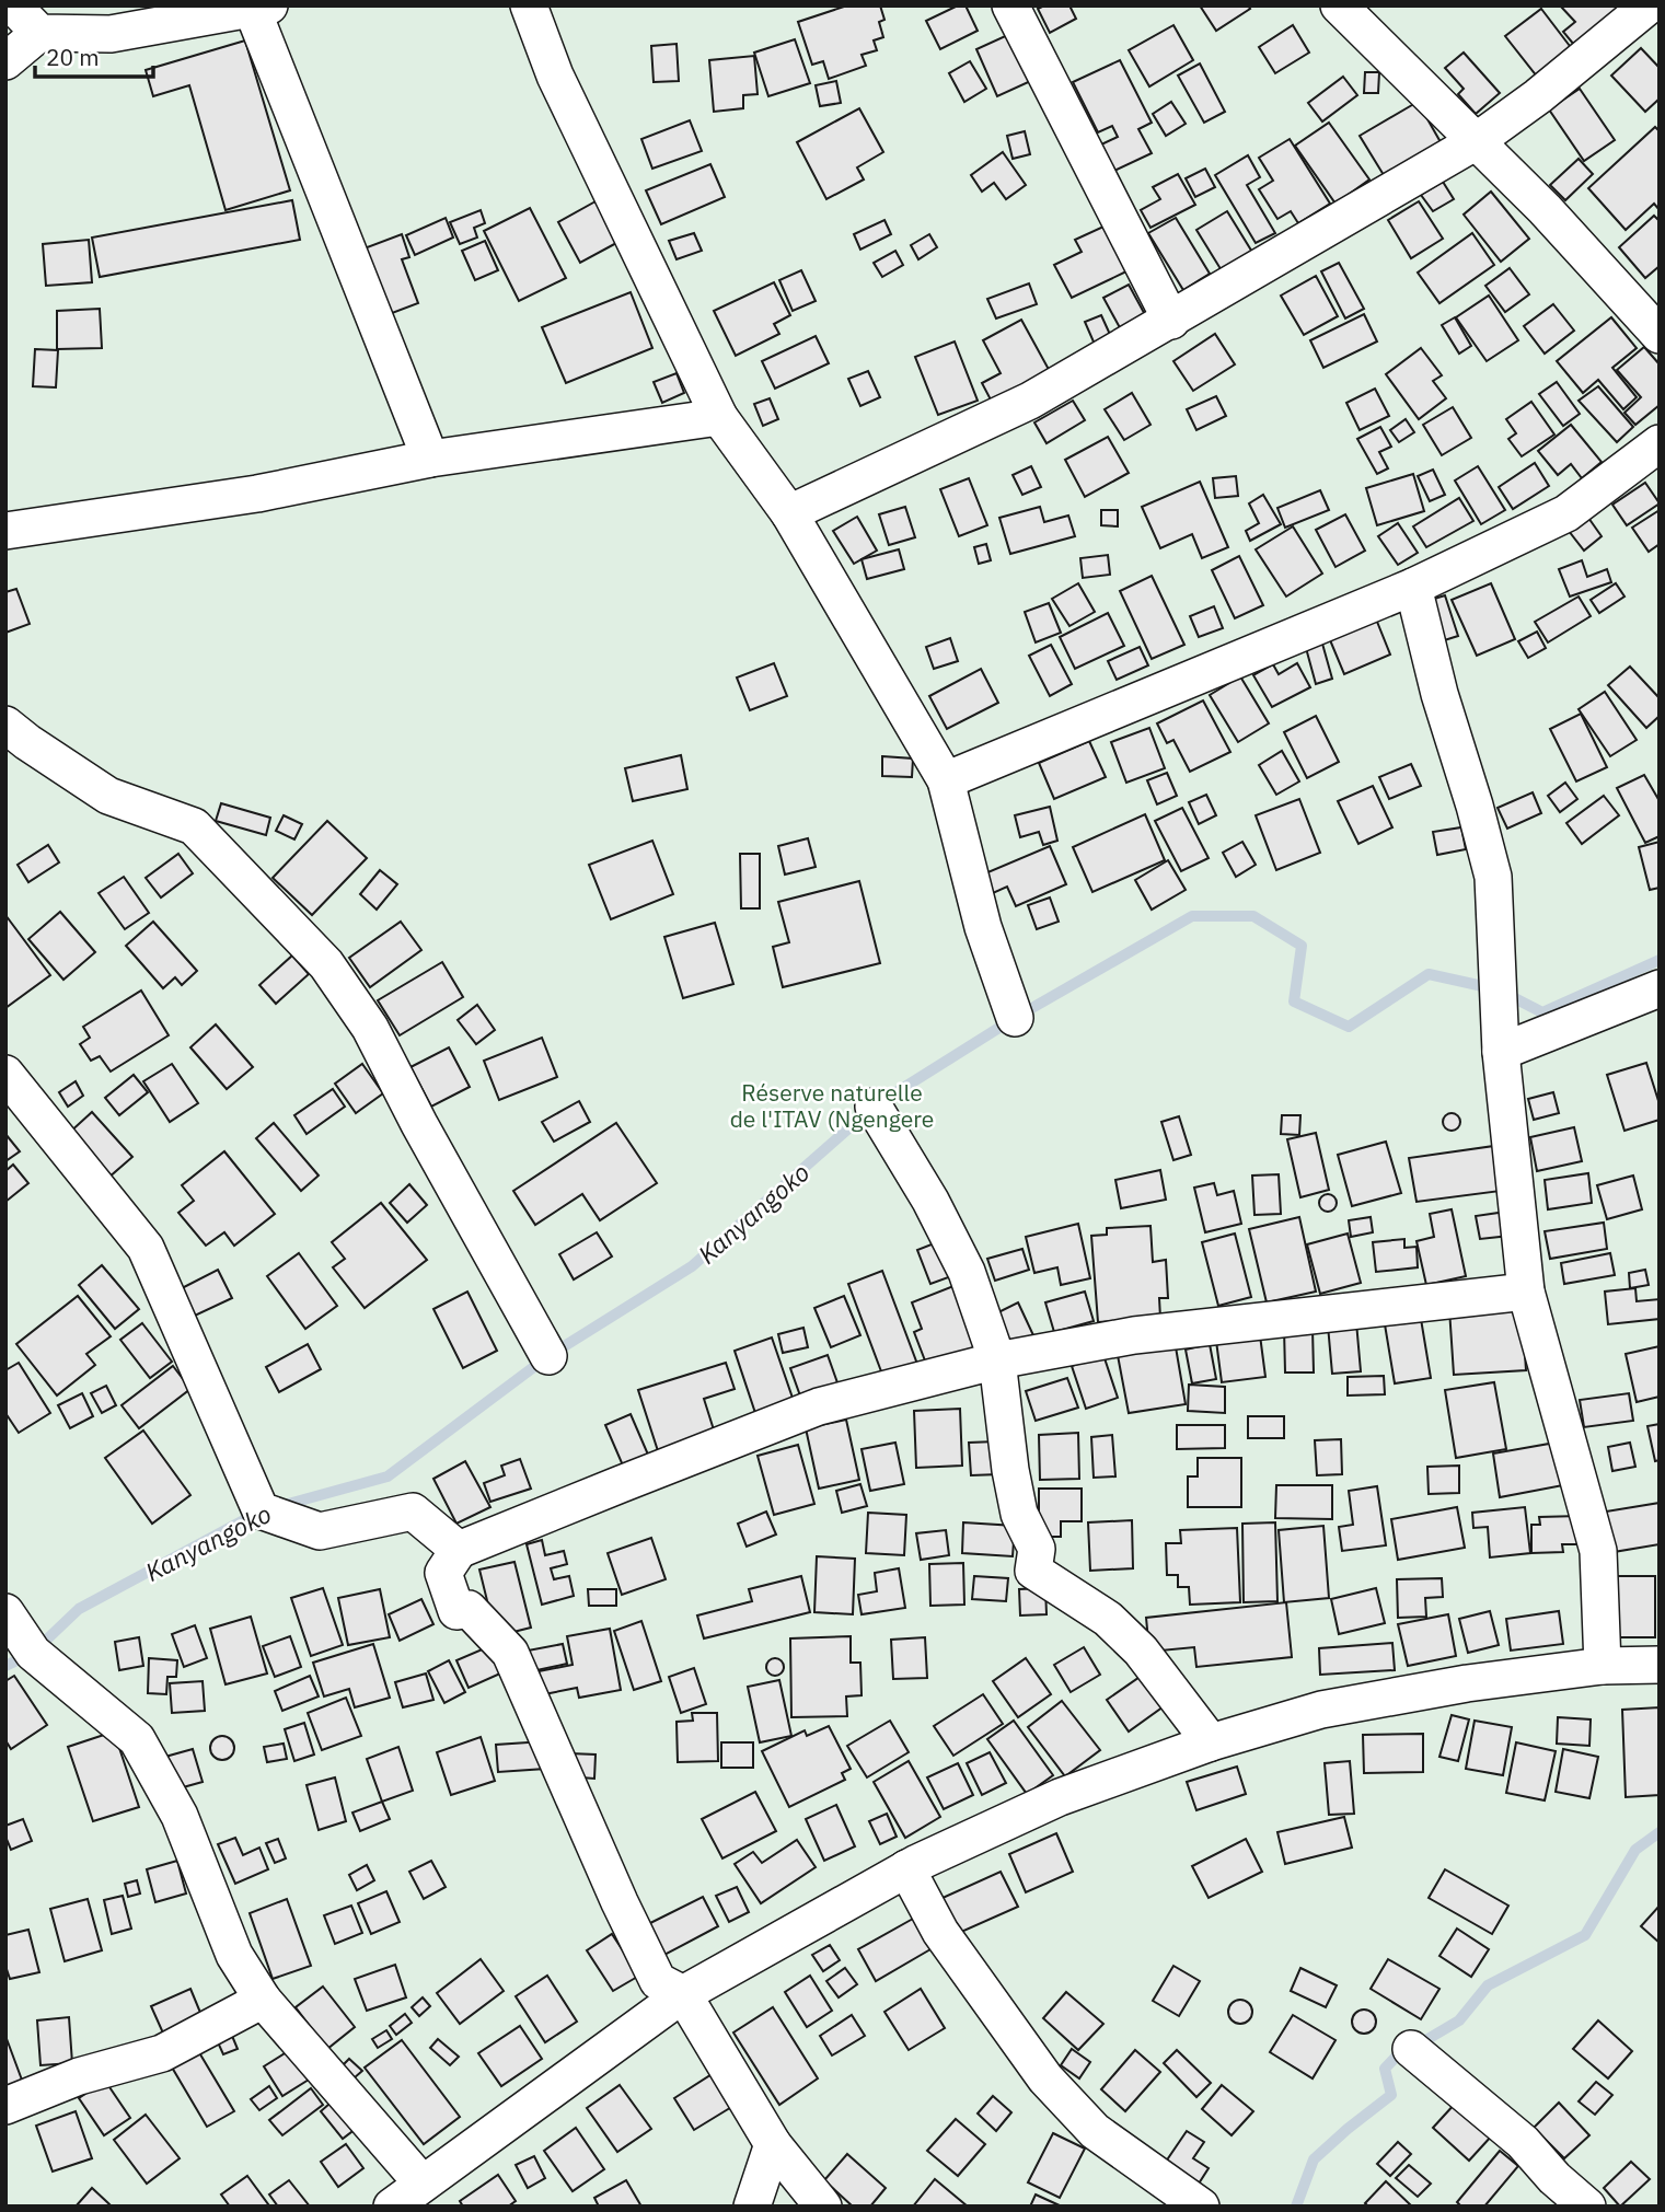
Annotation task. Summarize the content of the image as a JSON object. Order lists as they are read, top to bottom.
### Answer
{
  "water": ["Kanyangoko"],
  "parks": ["Réserve naturelle de l'ITAV (Ngengere"],
  "scale_bar": "20 m"
}
